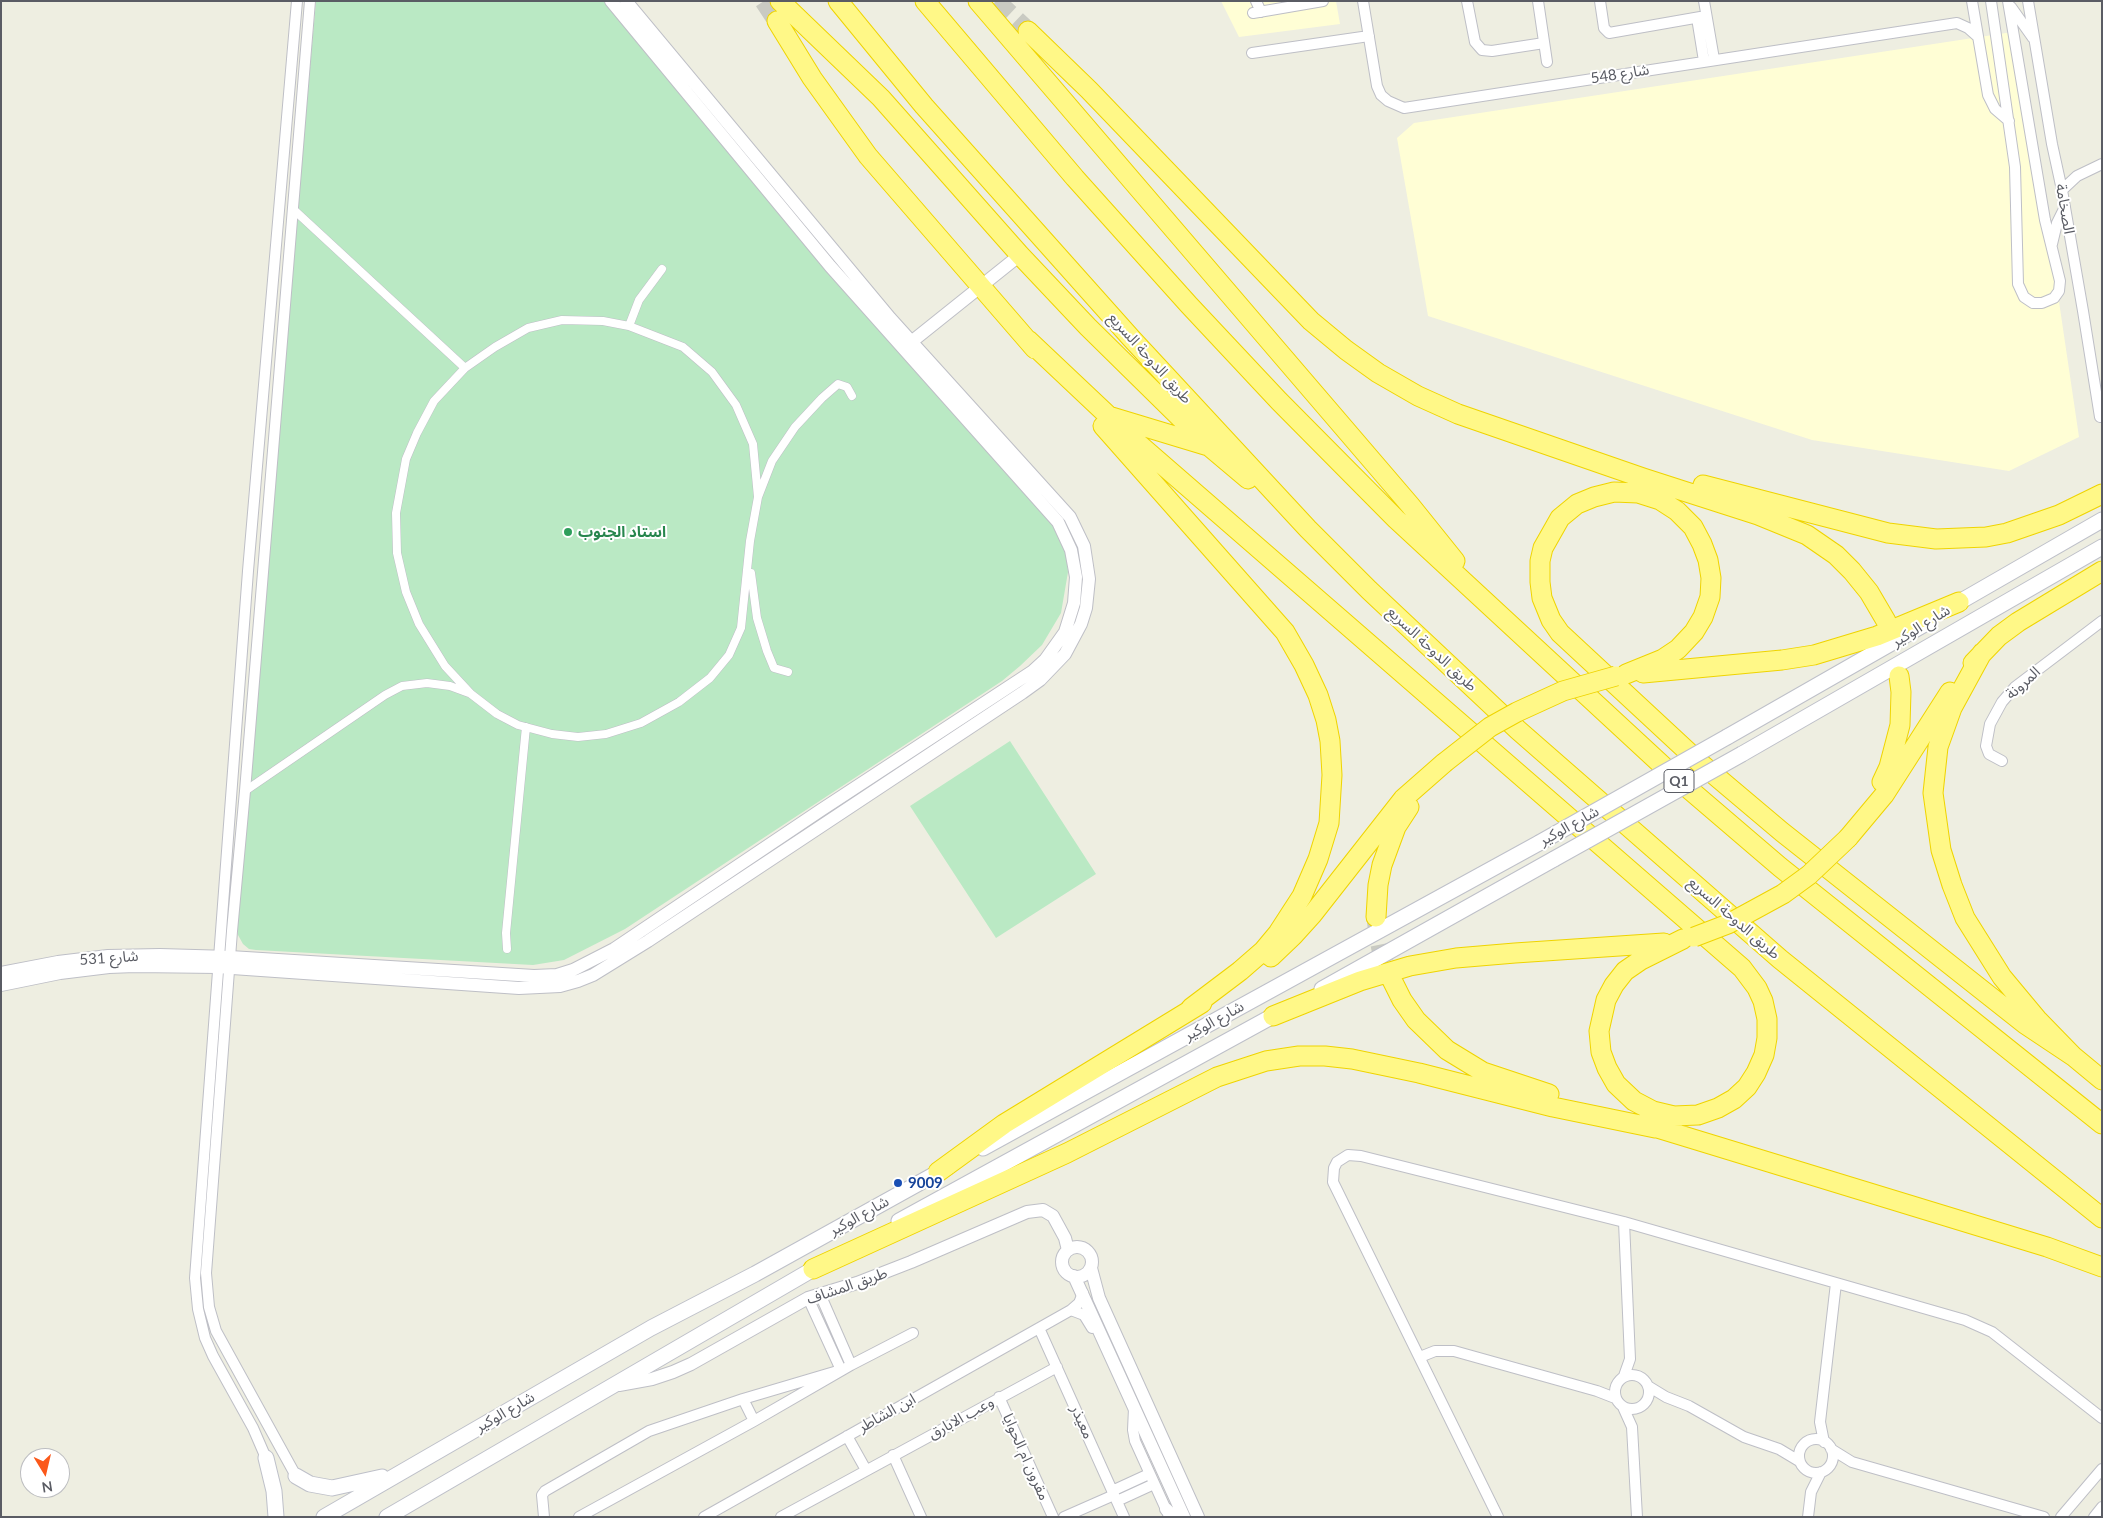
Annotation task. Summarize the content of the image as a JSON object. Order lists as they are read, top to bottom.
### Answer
{
  "streets": {
    "highway": ["طريق الدوحة السريع", "Q1"],
    "main road": ["شارع الوكير"],
    "street": [
      "شارع 548",
      "الصخامة",
      "المرونة",
      "شارع 531",
      "طريق المشاف",
      "ابن الشاطر",
      "وعب الابارق",
      "معيذر",
      "مقرون ام الحوايا"
    ]
  },
  "crossings": [
    ["شارع الوكير", "طريق المشاف"],
    ["ابن الشاطر", "معيذر"],
    ["وعب الابارق", "معيذر"],
    ["وعب الابارق", "مقرون ام الحوايا"]
  ],
  "places": ["استاد الجنوب", "9009"],
  "north": "bottom"
}
